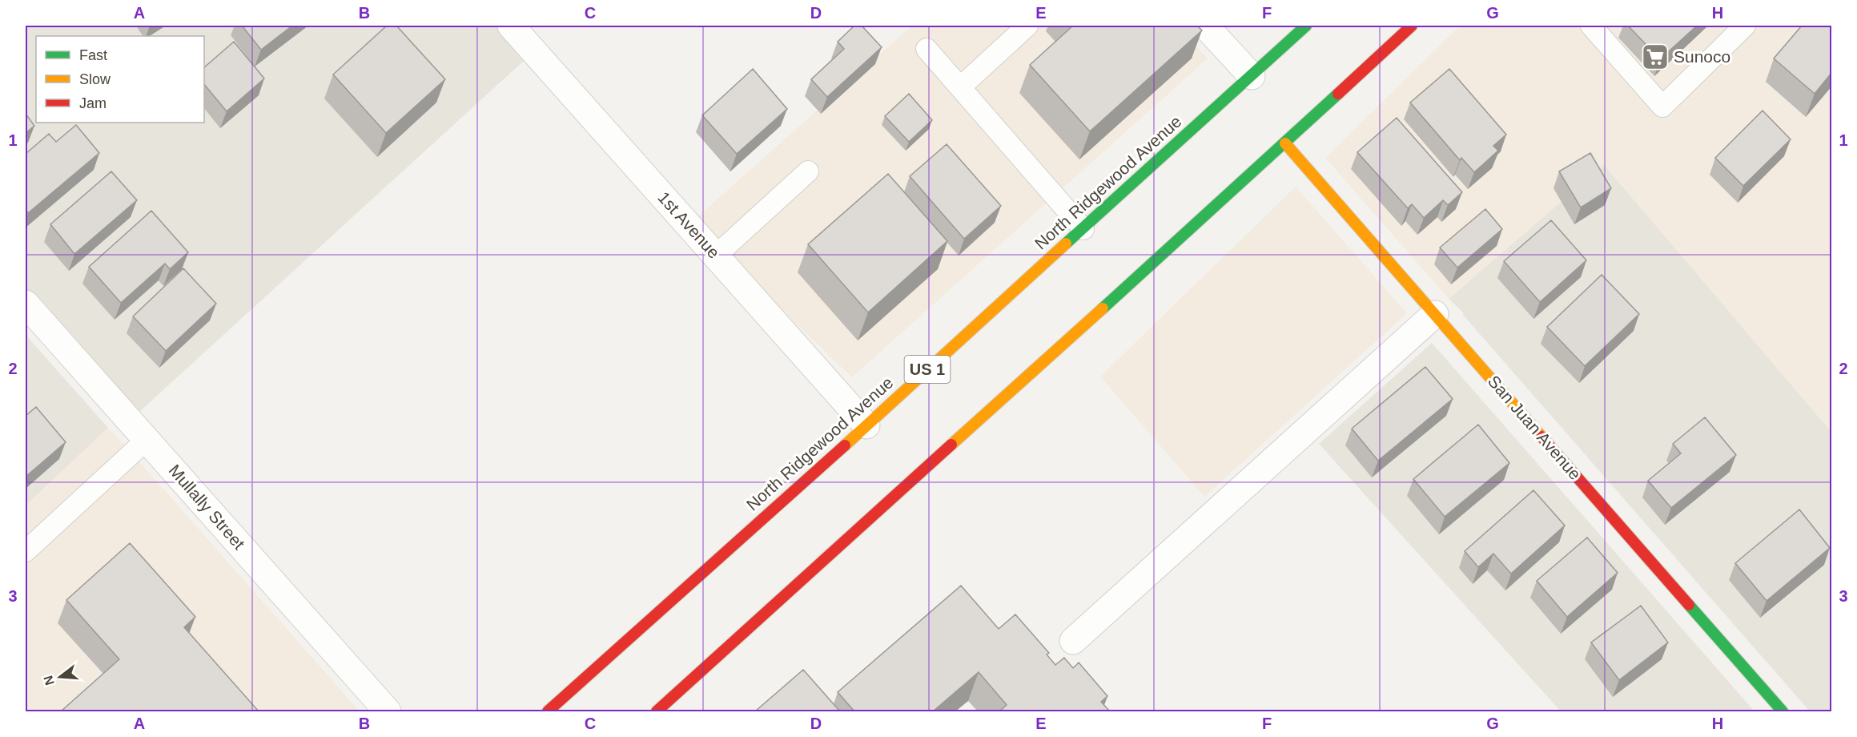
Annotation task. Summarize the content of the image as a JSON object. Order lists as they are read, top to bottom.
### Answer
{
  "streets": {
    "main road": ["North Ridgewood Avenue", "US 1", "San Juan Avenue"],
    "street": ["1st Avenue", "Mullally Street"]
  },
  "crossings": [
    ["North Ridgewood Avenue", "1st Avenue"]
  ],
  "places": {
    "supermarket": ["Sunoco"]
  },
  "legend": ["Fast", "Slow", "Jam"],
  "north": "left",
  "grid": {
    "columns": [
      "A",
      "B",
      "C",
      "D",
      "E",
      "F",
      "G",
      "H"
    ],
    "rows": ["1", "2", "3"]
  }
}
